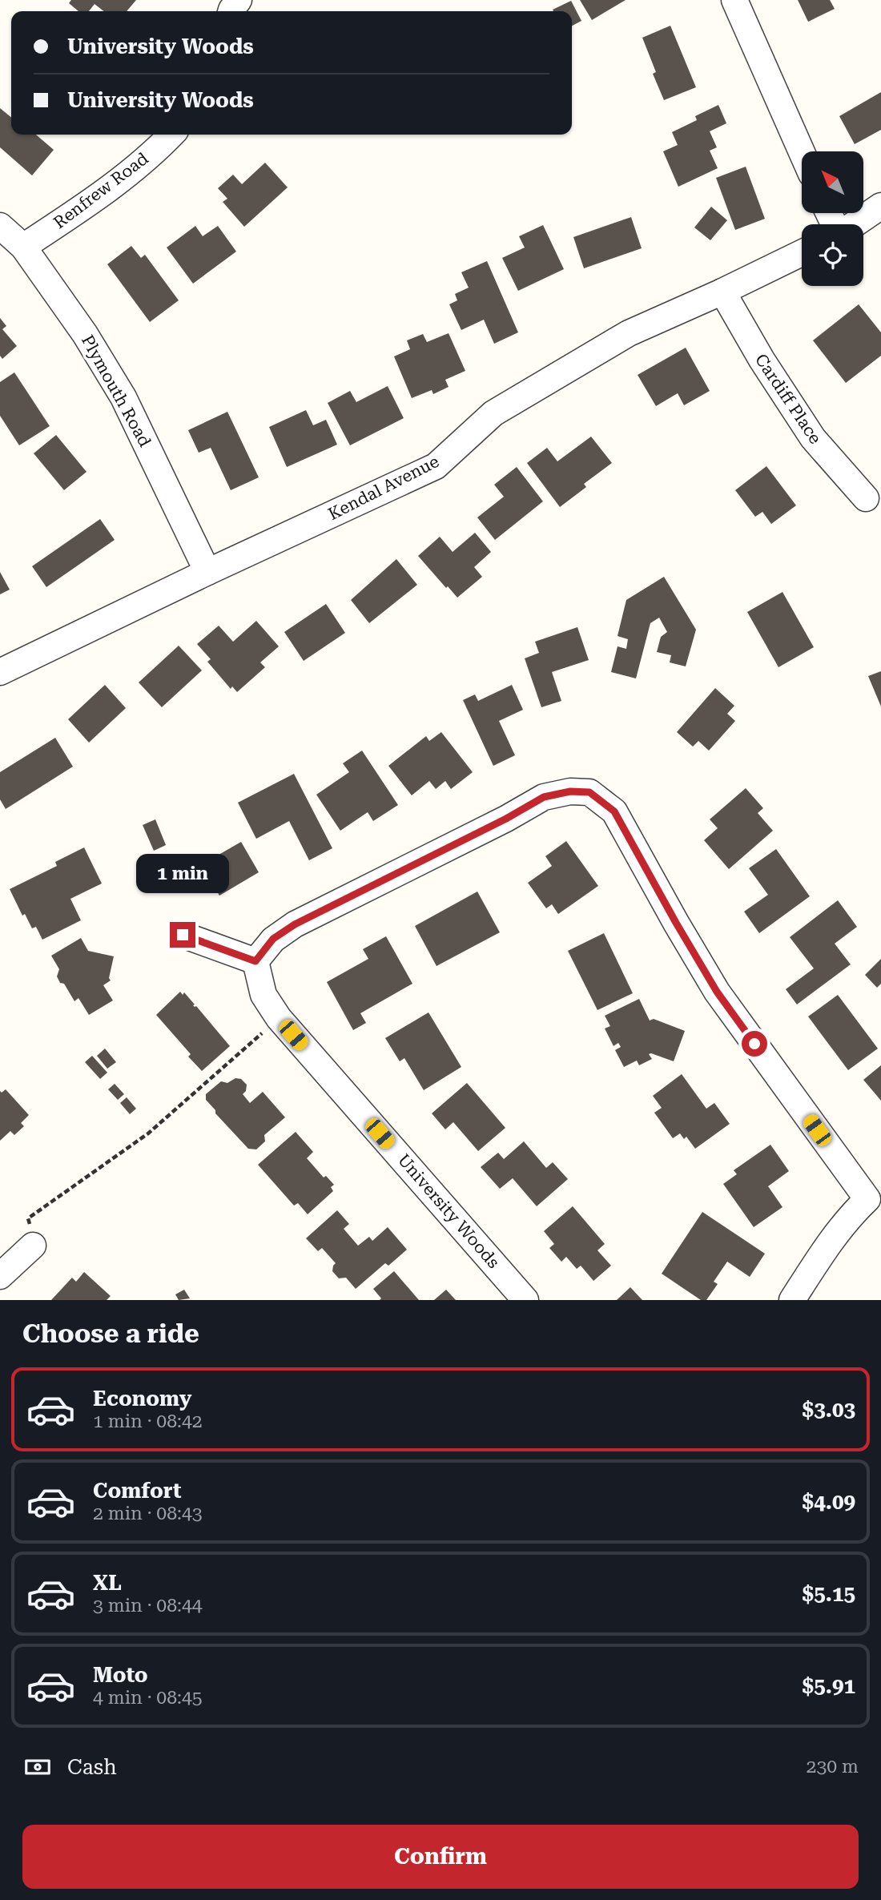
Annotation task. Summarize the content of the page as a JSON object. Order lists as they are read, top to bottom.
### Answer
{
  "streets": {
    "street": [
      "Renfrew Road",
      "Plymouth Road",
      "Cardiff Place",
      "Kendal Avenue",
      "University Woods"
    ]
  },
  "crossings": [
    ["Renfrew Road", "Plymouth Road"],
    ["Plymouth Road", "Kendal Avenue"],
    ["Cardiff Place", "Kendal Avenue"]
  ],
  "north": "top left",
  "page": {
    "banner": ["University Woods", "University Woods"],
    "bubble": "1 min",
    "heading": "Choose a ride",
    "list": [
      {
        "name": "Economy",
        "note": "1 min · 08:42",
        "value": "$3.03"
      },
      {
        "name": "Comfort",
        "note": "2 min · 08:43",
        "value": "$4.09"
      },
      {
        "name": "XL",
        "note": "3 min · 08:44",
        "value": "$5.15"
      },
      {
        "name": "Moto",
        "note": "4 min · 08:45",
        "value": "$5.91"
      }
    ],
    "pay": ["Cash", "230 m"],
    "buttons": "Confirm"
  }
}
